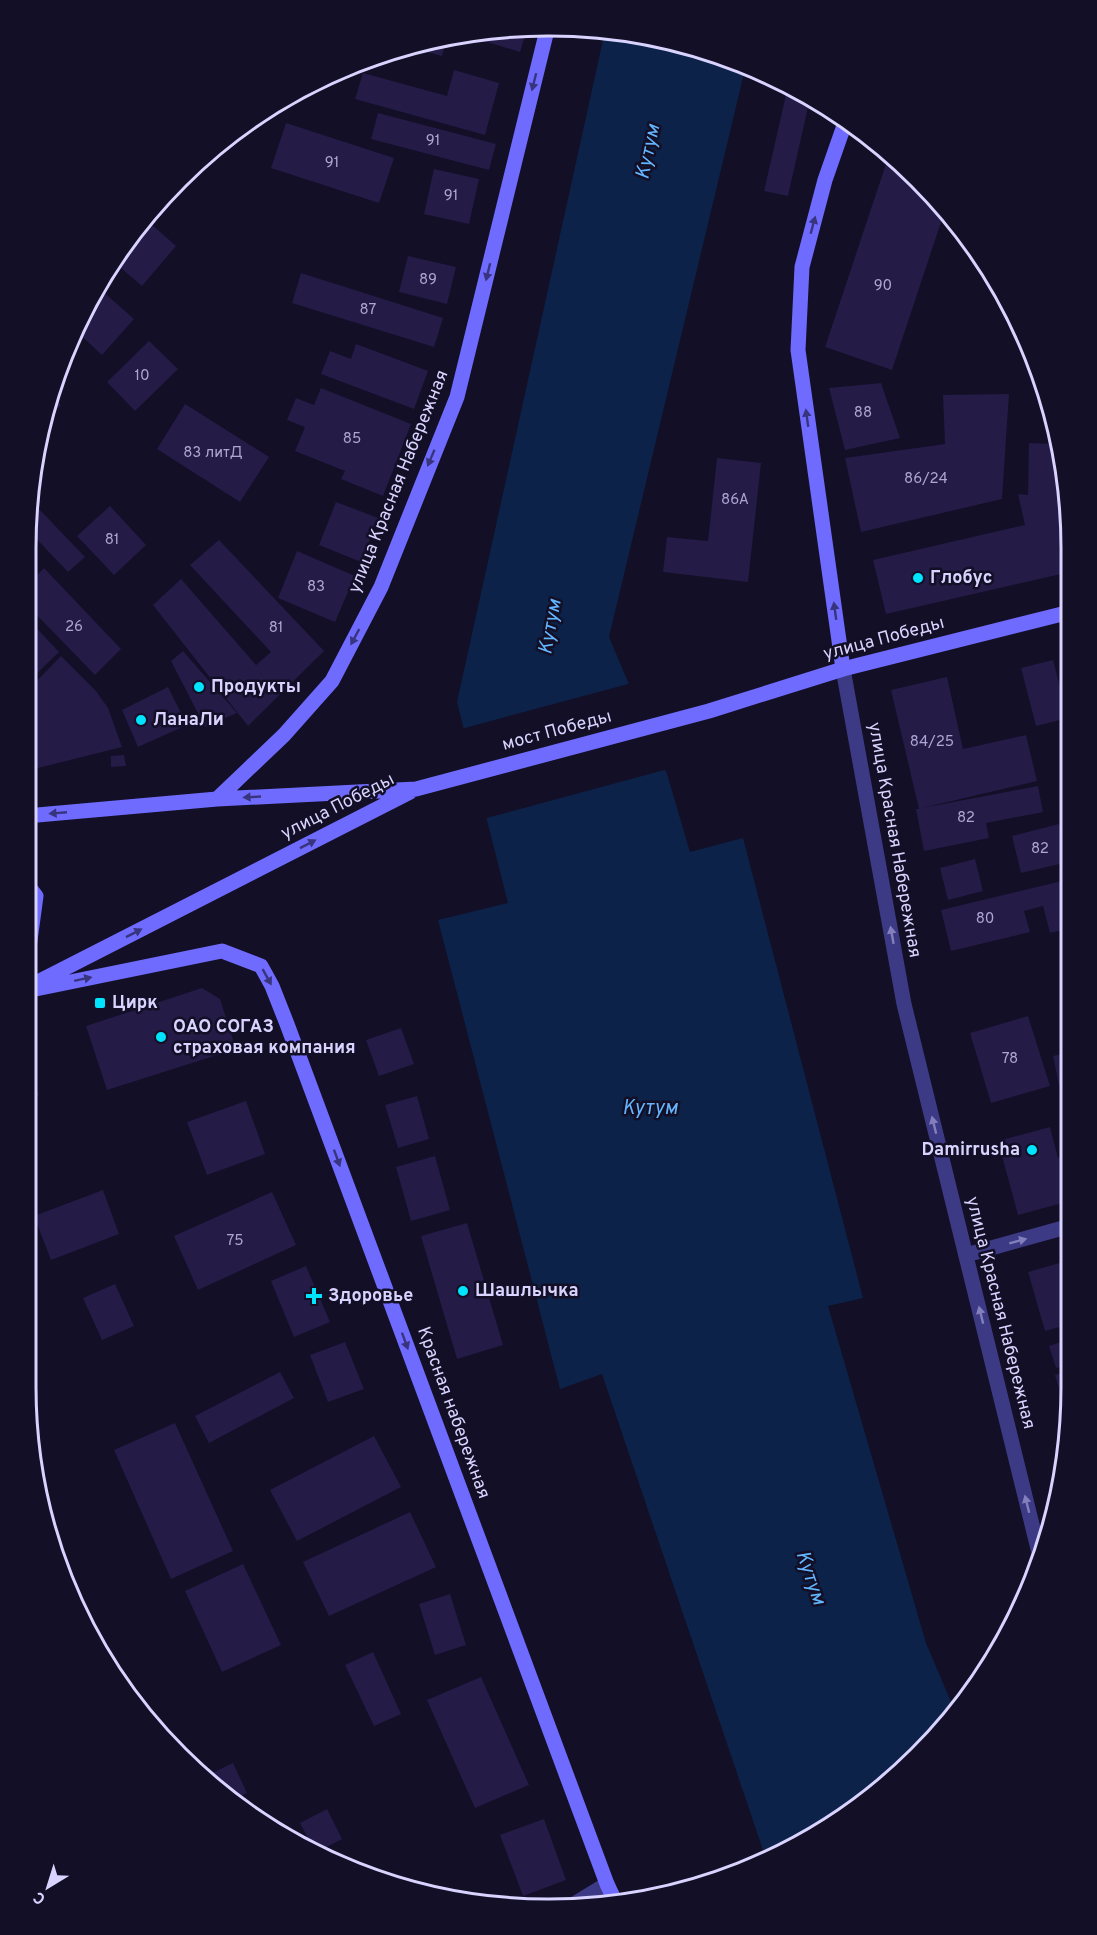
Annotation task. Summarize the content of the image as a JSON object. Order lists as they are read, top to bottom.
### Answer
{
  "streets": {
    "main road": [
      "улица Красная Набережная",
      "улица Победы",
      "мост Победы",
      "Красная набережная"
    ]
  },
  "crossings": [
    ["улица Красная Набережная", "улица Победы"],
    ["улица Победы", "мост Победы"]
  ],
  "one_way": ["Красная набережная"],
  "water": ["Кутум"],
  "places": {
    "other": [
      "Глобус",
      "Продукты",
      "ЛанаЛи",
      "ОАО СОГАЗ страховая компания",
      "Damirrusha",
      "Шашлычка"
    ],
    "transit": ["Цирк"],
    "health": ["Здоровье"]
  },
  "house_numbers": [
    "91",
    "91",
    "91",
    "89",
    "90",
    "87",
    "10",
    "88",
    "85",
    "83 литД",
    "86/24",
    "86А",
    "81",
    "83",
    "26",
    "81",
    "84/25",
    "82",
    "82",
    "80",
    "78",
    "75"
  ],
  "north": "bottom left"
}
